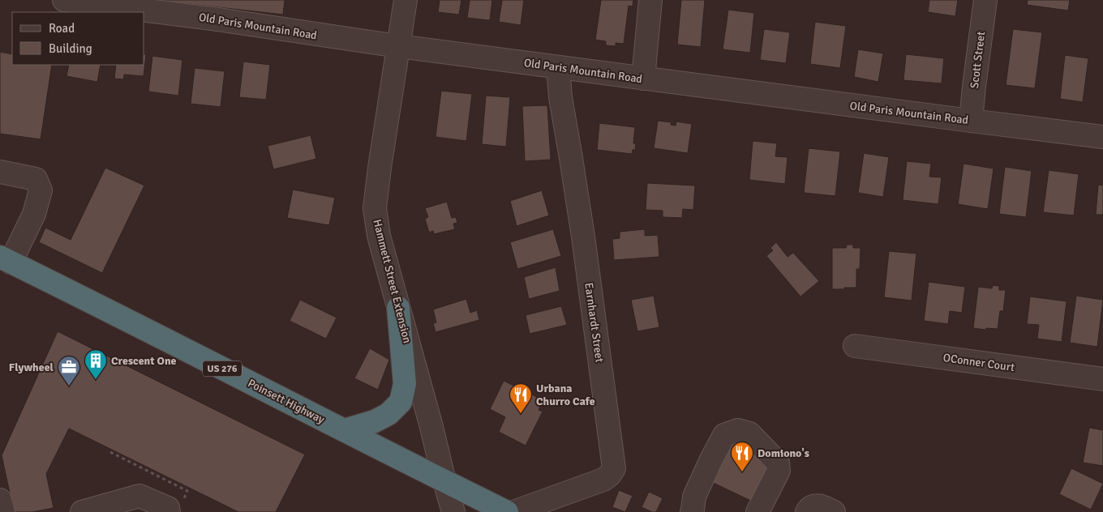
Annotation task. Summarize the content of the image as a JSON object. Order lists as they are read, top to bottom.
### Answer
{
  "streets": {
    "highway": ["US 276", "Poinsett Highway"],
    "street": [
      "Old Paris Mountain Road",
      "Scott Street",
      "Hammett Street Extension",
      "Earnhardt Street",
      "OConner Court"
    ]
  },
  "crossings": [
    ["Old Paris Mountain Road", "Scott Street"],
    ["Old Paris Mountain Road", "Hammett Street Extension"],
    ["Old Paris Mountain Road", "Earnhardt Street"],
    ["Hammett Street Extension", "Poinsett Highway"]
  ],
  "places": {
    "building": ["Crescent One"],
    "office": ["Flywheel"],
    "restaurant": ["Urbana Churro Cafe", "Domiono's"]
  },
  "legend": ["Road", "Building"]
}
